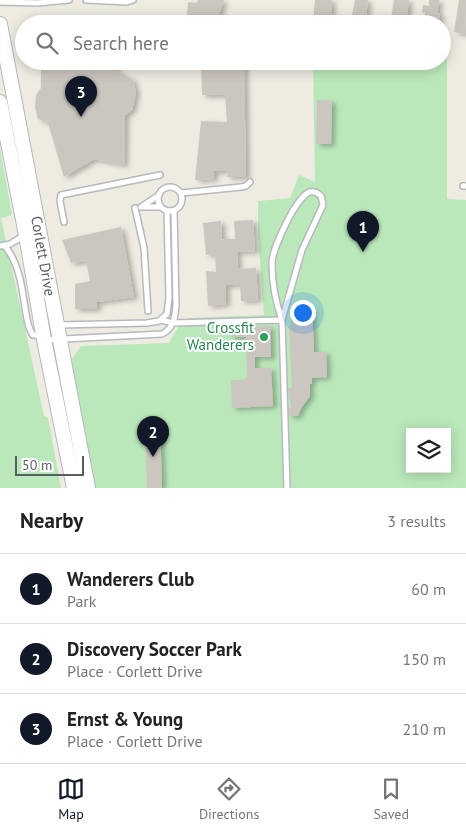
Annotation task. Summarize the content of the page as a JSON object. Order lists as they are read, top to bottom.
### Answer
{
  "streets": {
    "main road": ["Corlett Drive"]
  },
  "places": ["Crossfit Wanderers"],
  "scale_bar": "50 m",
  "page": {
    "search": "Search here",
    "pins": ["3", "1", "2"],
    "scale": "50 m",
    "heading": ["Nearby", "3 results"],
    "list": [
      {
        "mark": "1",
        "name": "Wanderers Club",
        "note": "Park",
        "value": "60 m"
      },
      {
        "mark": "2",
        "name": "Discovery Soccer Park",
        "note": "Place · Corlett Drive",
        "value": "150 m"
      },
      {
        "mark": "3",
        "name": "Ernst & Young",
        "note": "Place · Corlett Drive",
        "value": "210 m"
      }
    ],
    "nav": ["Map", "Directions", "Saved"]
  }
}
